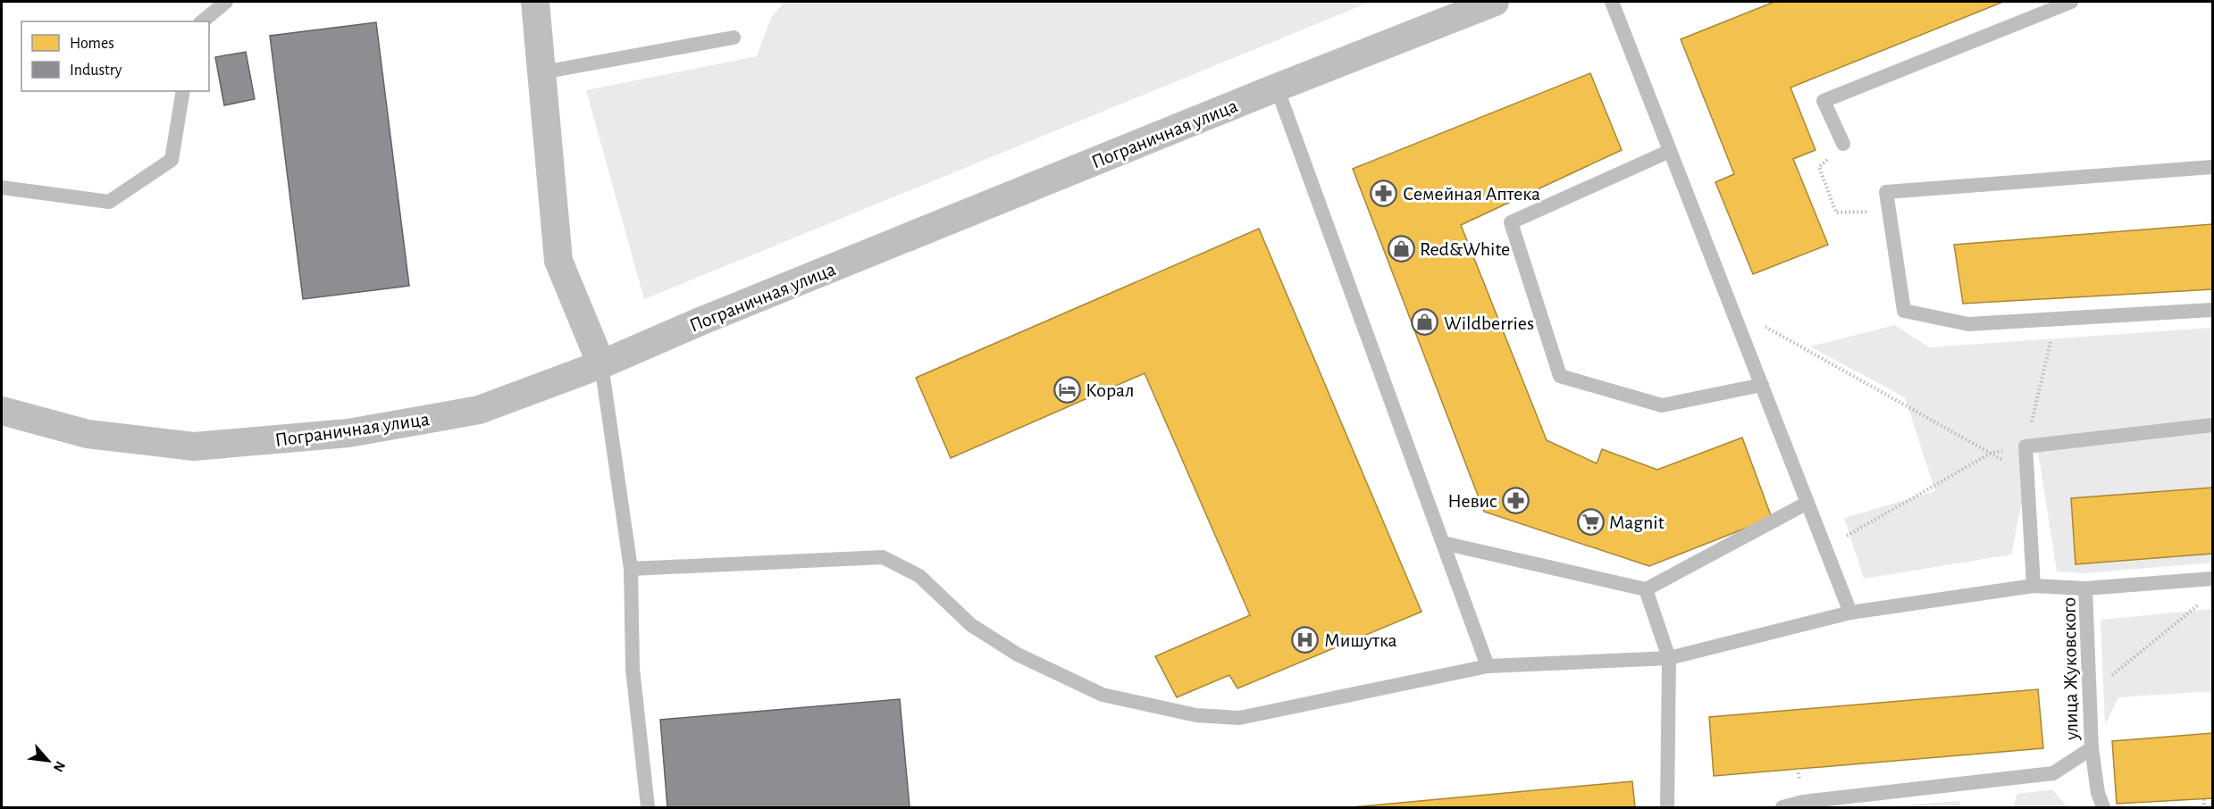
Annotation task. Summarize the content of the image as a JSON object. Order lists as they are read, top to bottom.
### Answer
{
  "streets": {
    "street": ["Пограничная улица"],
    "lane": ["улица Жуковского"]
  },
  "places": {
    "pharmacy": ["Семейная Аптека", "Невис"],
    "shop": ["Red&White", "Wildberries"],
    "hotel": ["Корал"],
    "supermarket": ["Magnit"],
    "hospital": ["Мишутка"]
  },
  "legend": ["Homes", "Industry"],
  "north": "bottom right"
}
